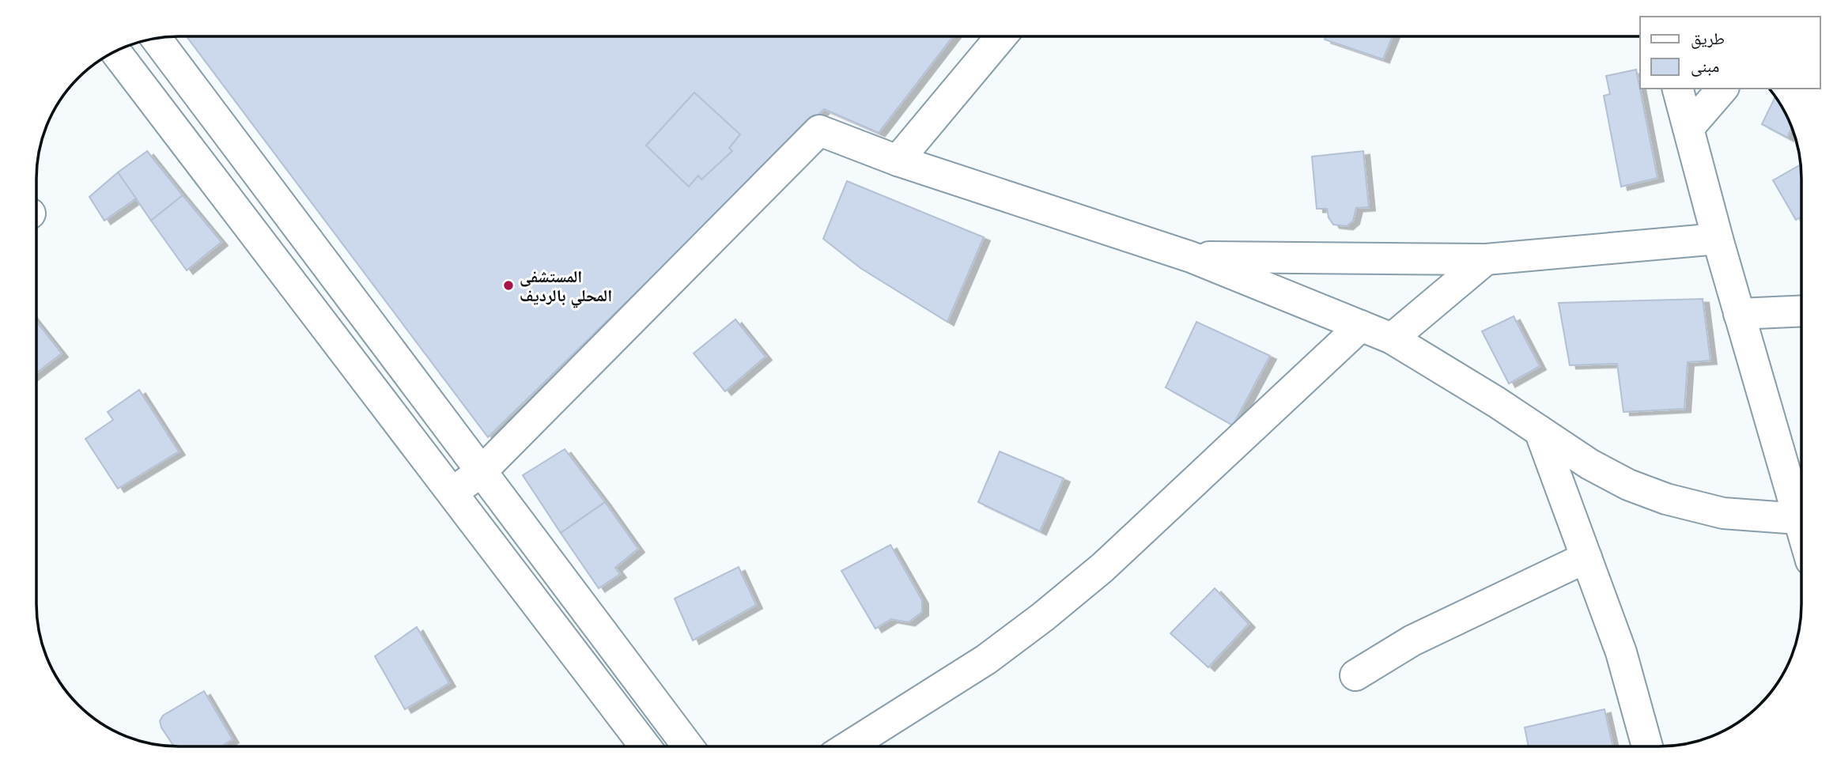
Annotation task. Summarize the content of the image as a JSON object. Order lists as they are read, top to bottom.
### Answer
{
  "places": ["المستشفى المحلي بالرديف"],
  "legend": ["طريق", "مبنى"]
}
